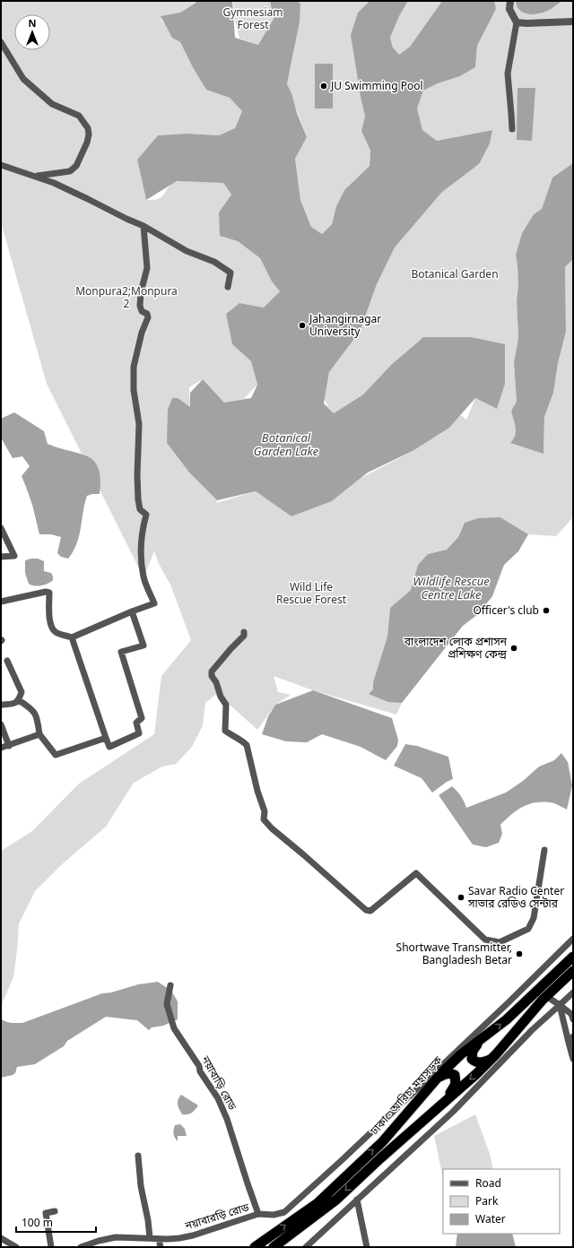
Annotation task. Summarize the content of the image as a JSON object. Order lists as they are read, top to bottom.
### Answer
{
  "streets": {
    "highway": ["ঢাকা - আরিচা মহাসড়ক"],
    "street": ["নয়াবাড়ি রোড", "নয়াবারড়ি রোড"]
  },
  "crossings": [
    ["নয়াবাড়ি রোড", "নয়াবারড়ি রোড"]
  ],
  "water": ["Botanical Garden Lake", "Wildlife Rescue Centre Lake"],
  "parks": [
    "Gymnesiam Forest",
    "Botanical Garden",
    "Monpura2;Monpura 2",
    "Wild Life Rescue Forest"
  ],
  "places": [
    "JU Swimming Pool",
    "Jahangirnagar University",
    "Officer's club",
    "বাংলাদেশ লোক প্রশাসন প্রশিক্ষণ কেন্দ্র",
    "Savar Radio Center সাভার রেডিও সেন্টার",
    "Shortwave Transmitter, Bangladesh Betar"
  ],
  "legend": ["Road", "Park", "Water"],
  "scale_bar": "100 m",
  "north": "top"
}
